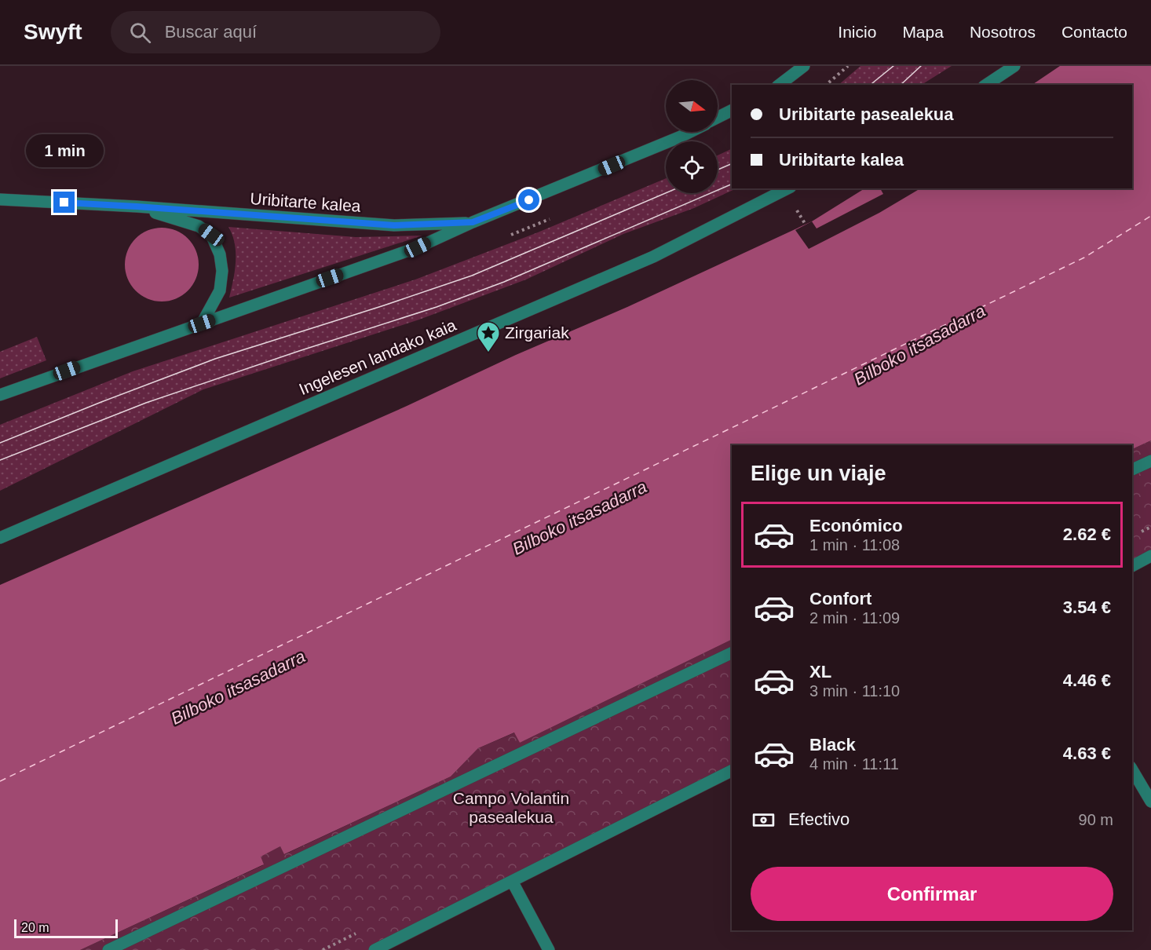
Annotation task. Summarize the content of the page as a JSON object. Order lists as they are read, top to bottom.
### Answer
{
  "streets": {
    "street": ["Uribitarte kalea", "Ingelesen landako kaia"]
  },
  "water": ["Bilboko itsasadarra"],
  "parks": ["Campo Volantin pasealekua"],
  "places": {
    "place": ["Zirgariak"]
  },
  "scale_bar": "20 m",
  "north": "right",
  "page": {
    "header": "Swyft",
    "search": "Buscar aquí",
    "nav": [
      "Inicio",
      "Mapa",
      "Nosotros",
      "Contacto"
    ],
    "banner": ["Uribitarte pasealekua", "Uribitarte kalea"],
    "bubble": "1 min",
    "heading": "Elige un viaje",
    "list": [
      {
        "name": "Económico",
        "note": "1 min · 11:08",
        "value": "2.62 €"
      },
      {
        "name": "Confort",
        "note": "2 min · 11:09",
        "value": "3.54 €"
      },
      {
        "name": "XL",
        "note": "3 min · 11:10",
        "value": "4.46 €"
      },
      {
        "name": "Black",
        "note": "4 min · 11:11",
        "value": "4.63 €"
      }
    ],
    "pay": ["Efectivo", "90 m"],
    "buttons": "Confirmar",
    "scale": "20 m"
  }
}
